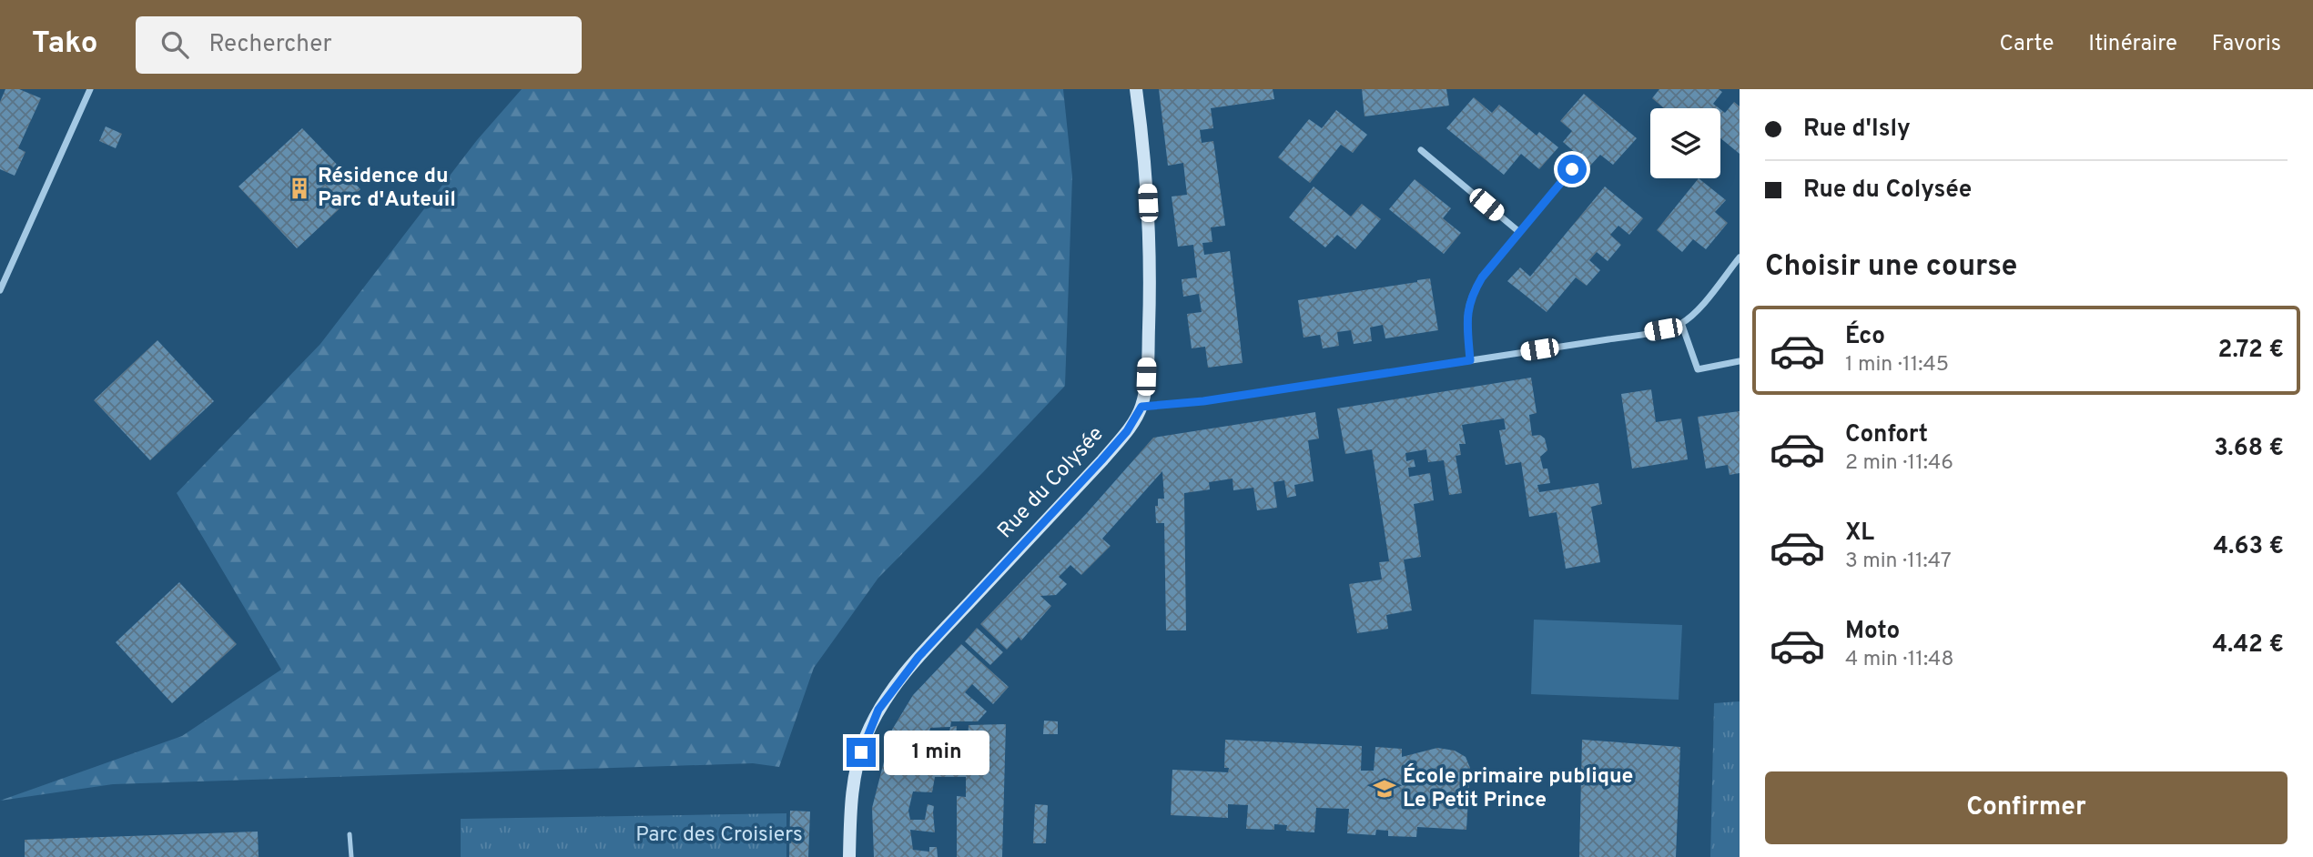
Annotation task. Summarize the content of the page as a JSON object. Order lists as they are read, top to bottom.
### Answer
{
  "streets": {
    "street": ["Rue du Colysée"]
  },
  "parks": ["Parc des Croisiers"],
  "places": {
    "building": ["Résidence du Parc d'Auteuil"],
    "school or university": ["École primaire publique Le Petit Prince"]
  },
  "page": {
    "header": "Tako",
    "search": "Rechercher",
    "nav": ["Carte", "Itinéraire", "Favoris"],
    "banner": ["Rue d'Isly", "Rue du Colysée"],
    "heading": "Choisir une course",
    "list": [
      {
        "name": "Éco",
        "note": "1 min · 11:45",
        "value": "2.72 €"
      },
      {
        "name": "Confort",
        "note": "2 min · 11:46",
        "value": "3.68 €"
      },
      {
        "name": "XL",
        "note": "3 min · 11:47",
        "value": "4.63 €"
      },
      {
        "name": "Moto",
        "note": "4 min · 11:48",
        "value": "4.42 €"
      }
    ],
    "bubble": "1 min",
    "buttons": "Confirmer"
  }
}
